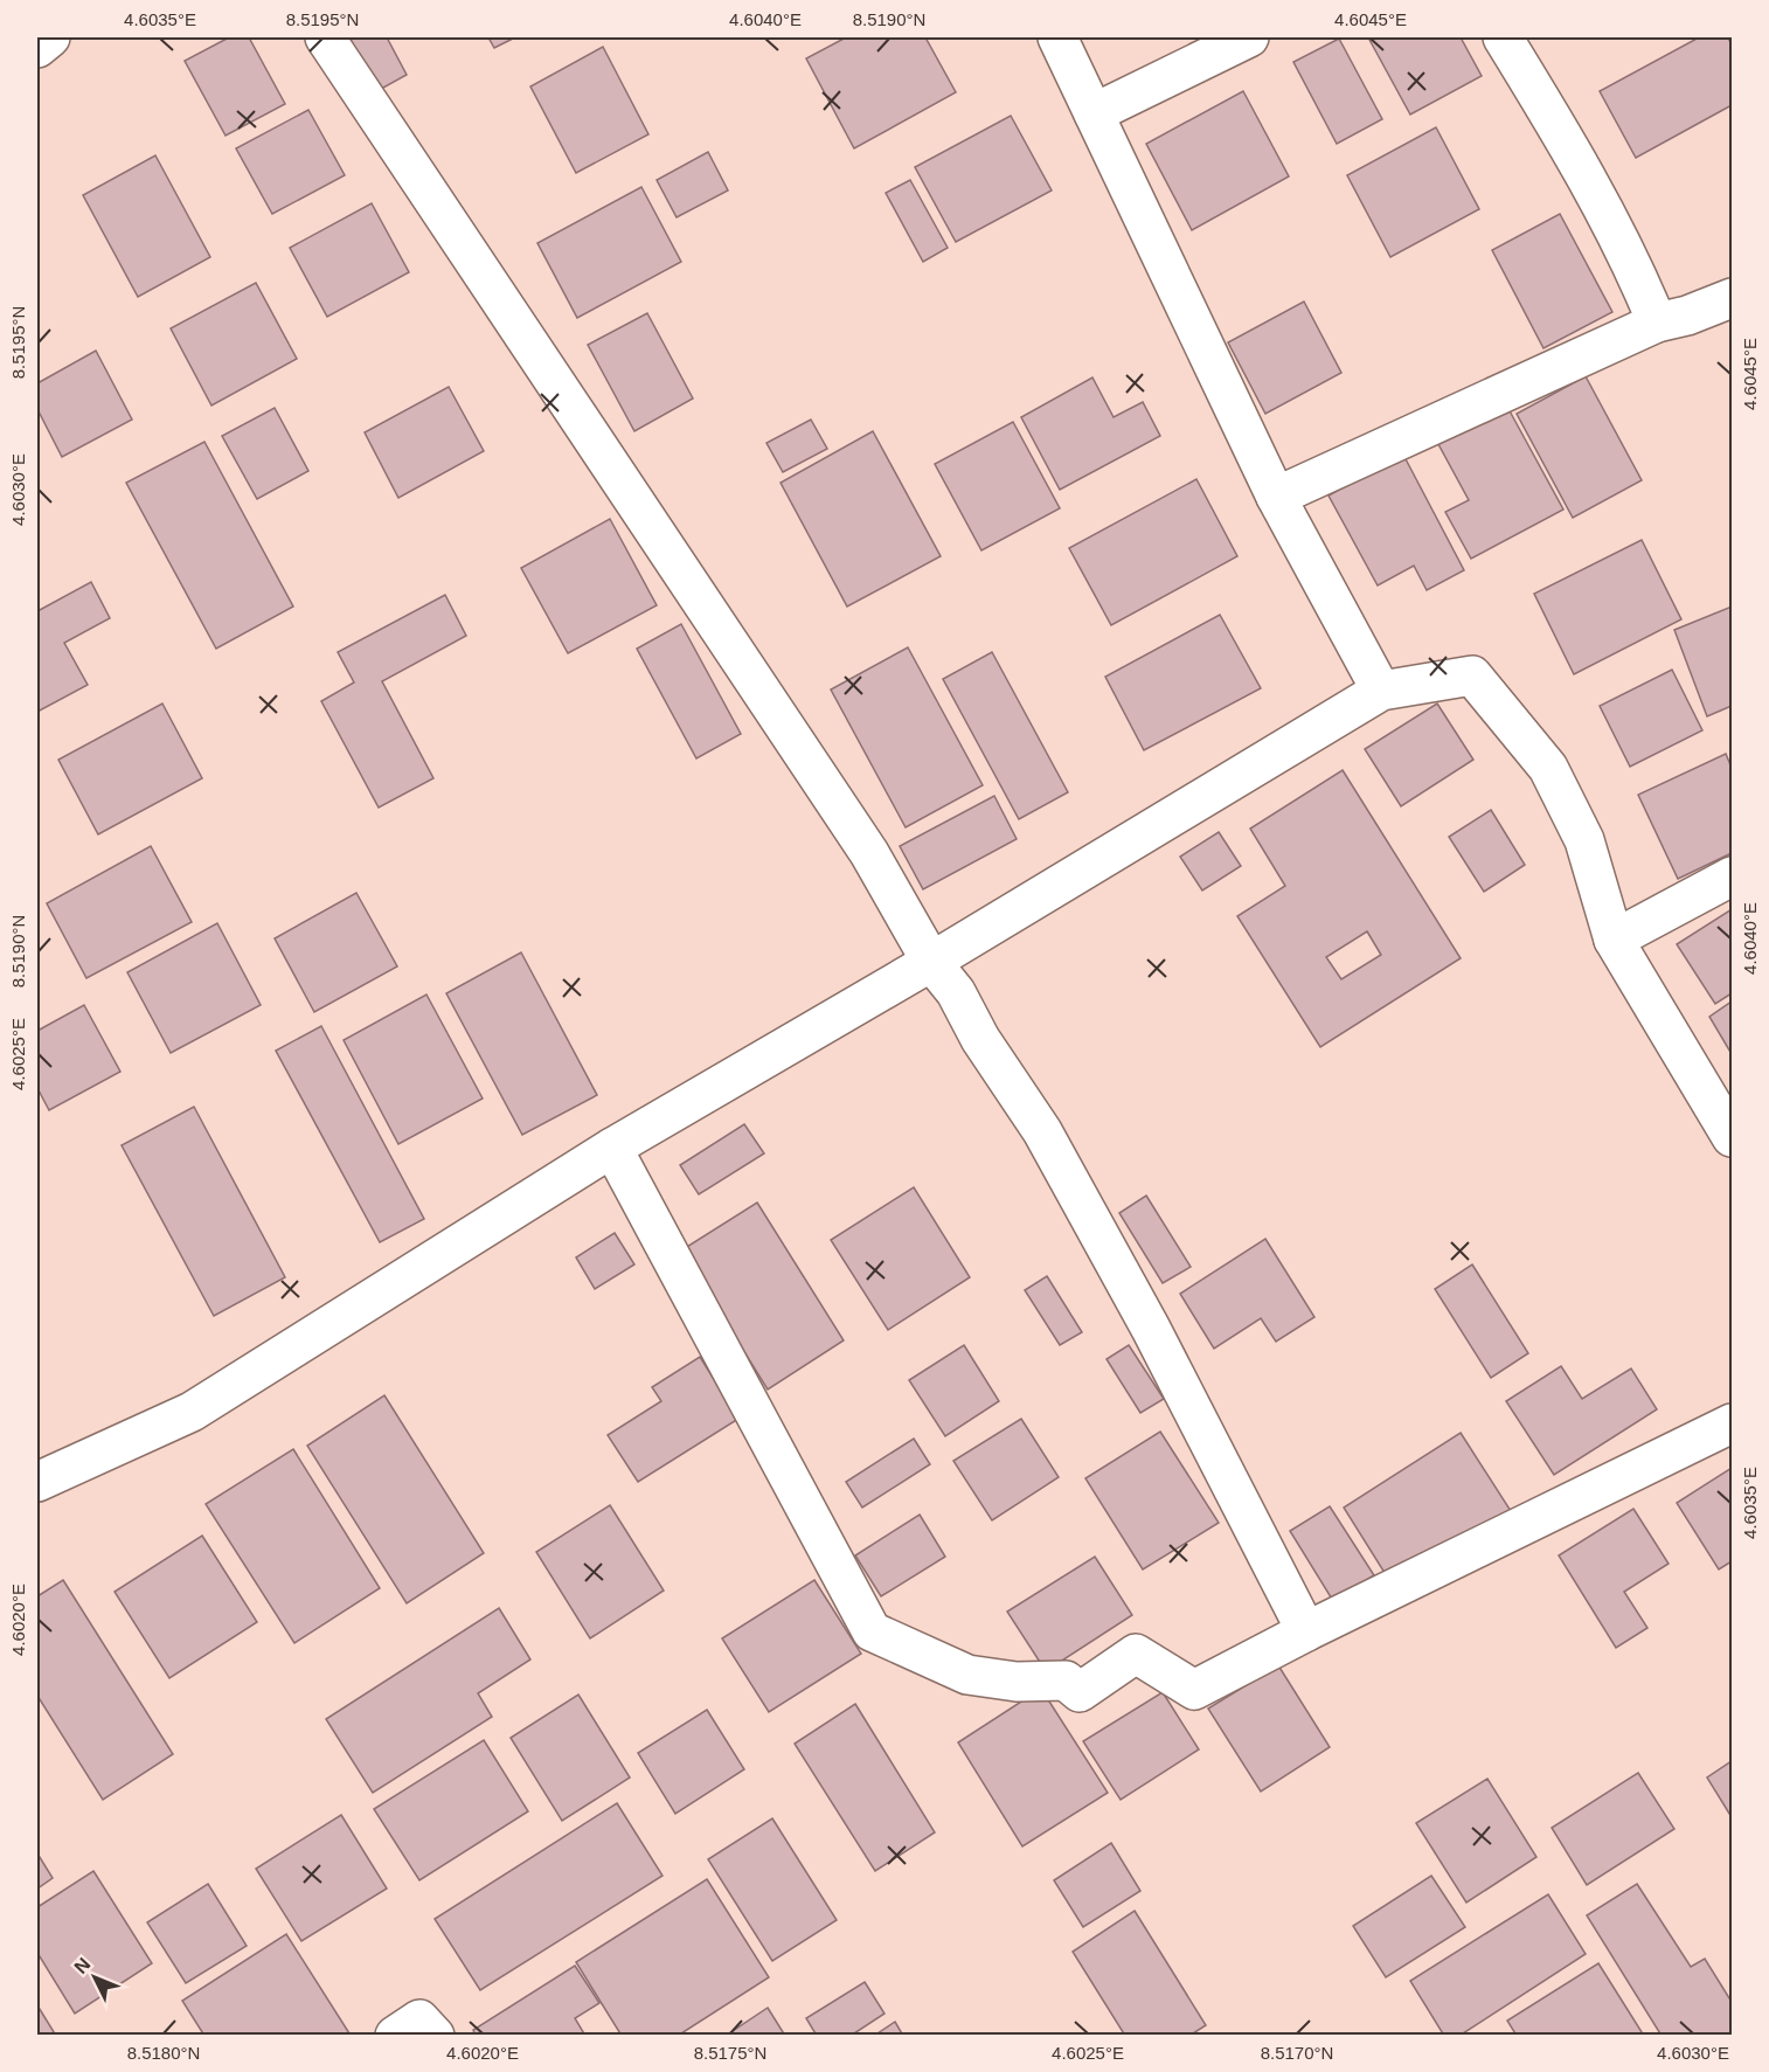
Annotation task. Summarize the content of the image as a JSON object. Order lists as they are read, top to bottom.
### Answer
{
  "north": "top left",
  "coordinates": [
    "4.6035°E",
    "8.5195°N",
    "4.6040°E",
    "8.5190°N",
    "4.6045°E",
    "4.6030°E",
    "4.6025°E",
    "4.6020°E",
    "8.5180°N",
    "8.5175°N",
    "8.5170°N"
  ]
}
